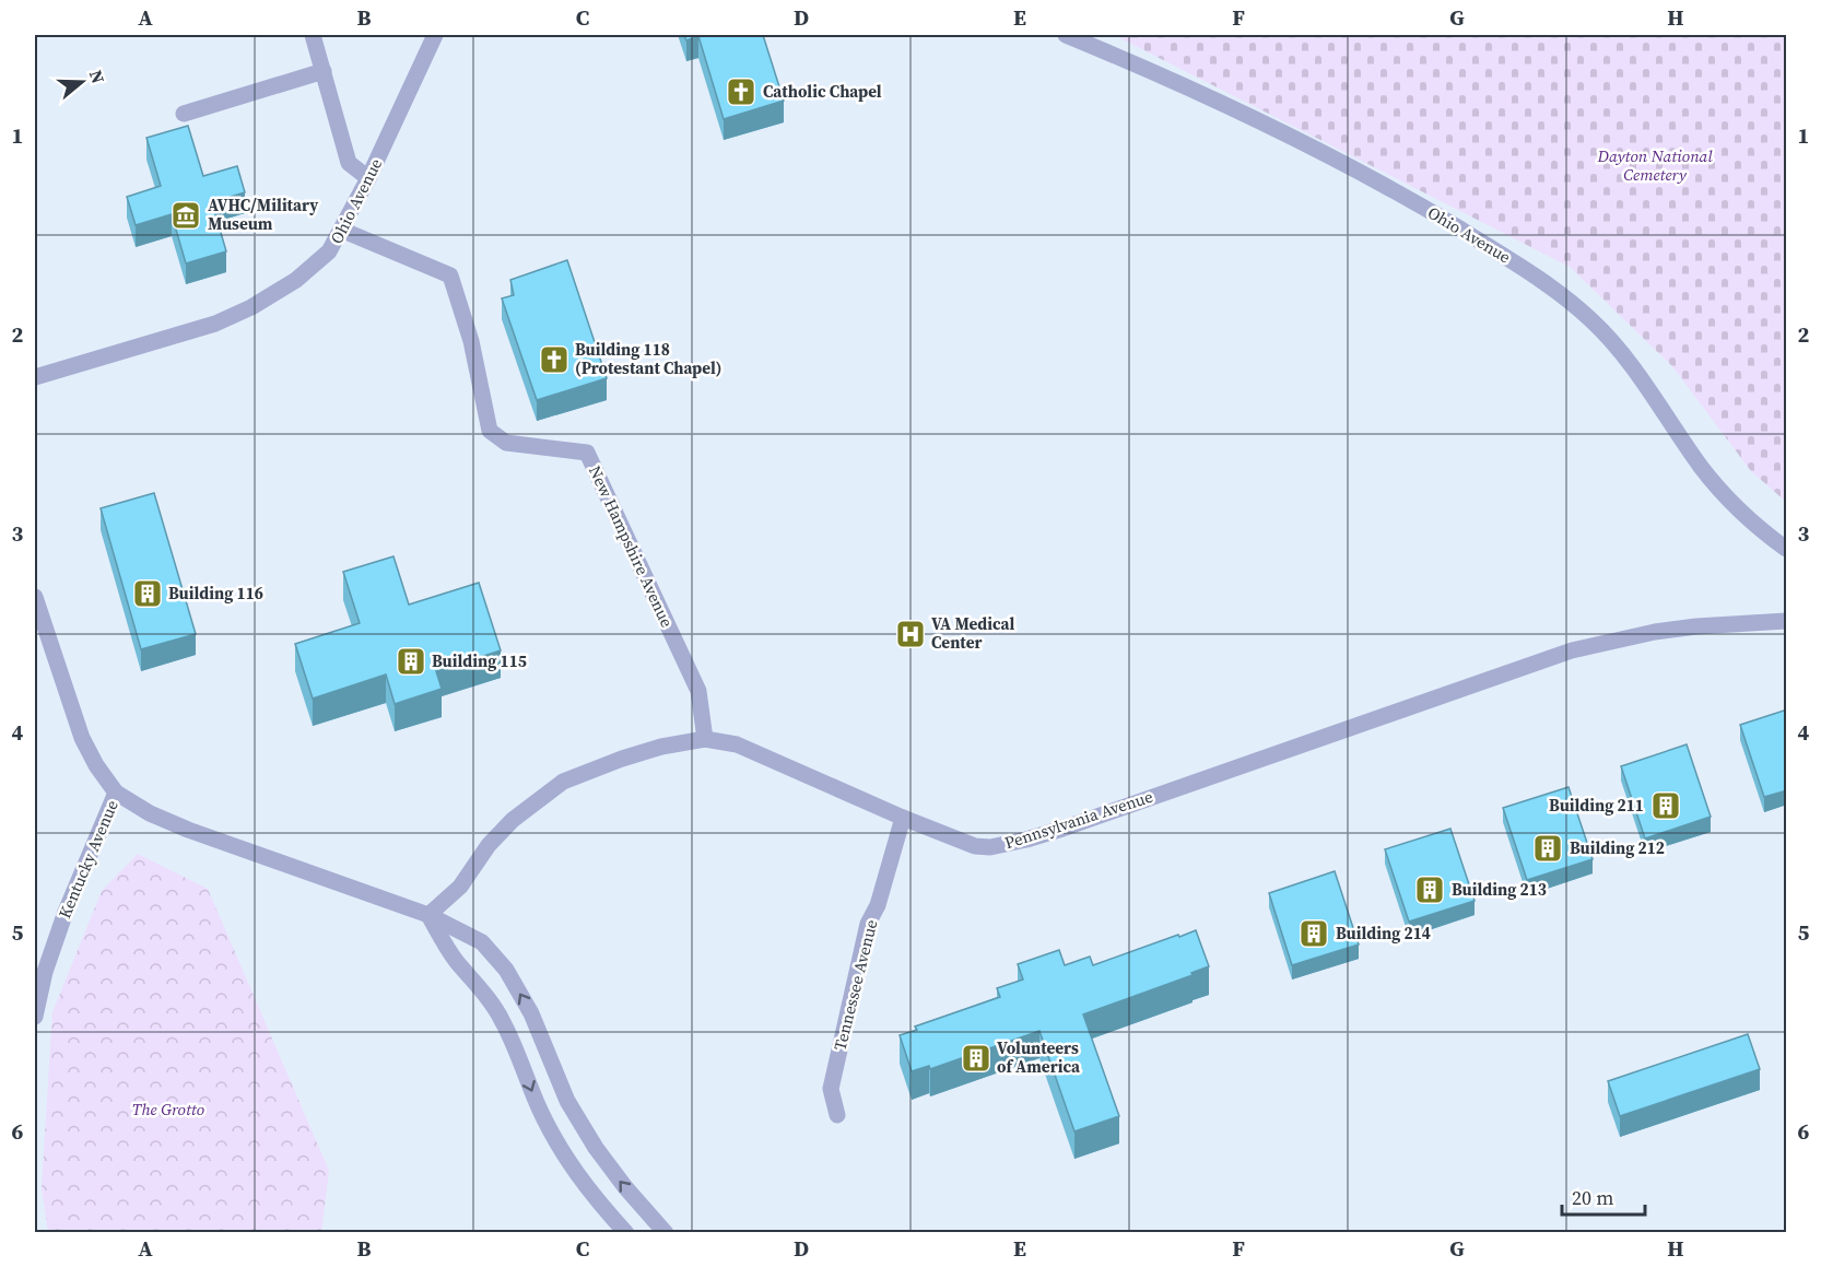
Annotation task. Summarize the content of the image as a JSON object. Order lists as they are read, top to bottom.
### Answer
{
  "streets": {
    "street": [
      "Ohio Avenue",
      "New Hampshire Avenue",
      "Pennsylvania Avenue",
      "Kentucky Avenue",
      "Tennessee Avenue"
    ]
  },
  "crossings": [
    ["Ohio Avenue", "New Hampshire Avenue"],
    ["New Hampshire Avenue", "Pennsylvania Avenue"],
    ["Pennsylvania Avenue", "Tennessee Avenue"]
  ],
  "parks": ["Dayton National Cemetery", "The Grotto"],
  "places": {
    "church": ["Catholic Chapel", "Building 118 (Protestant Chapel)"],
    "museum": ["AVHC/Military Museum"],
    "building": [
      "Building 116",
      "Building 115",
      "Building 211",
      "Building 212",
      "Building 213",
      "Building 214",
      "Volunteers of America"
    ],
    "hospital": ["VA Medical Center"]
  },
  "scale_bar": "20 m",
  "north": "right",
  "grid": {
    "columns": [
      "A",
      "B",
      "C",
      "D",
      "E",
      "F",
      "G",
      "H"
    ],
    "rows": [
      "1",
      "2",
      "3",
      "4",
      "5",
      "6"
    ]
  }
}
